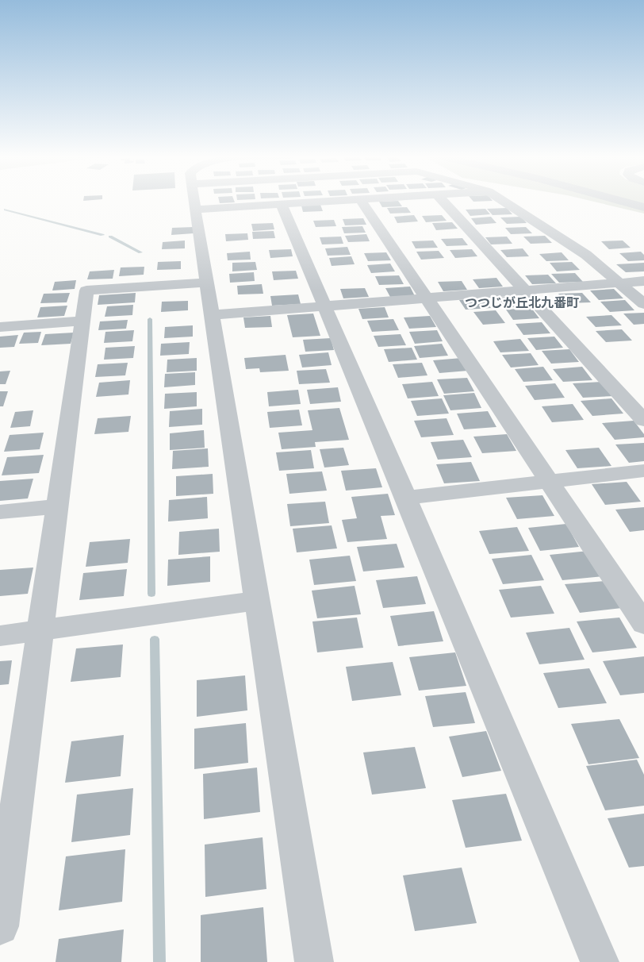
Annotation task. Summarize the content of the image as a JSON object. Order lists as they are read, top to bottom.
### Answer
{
  "districts": ["つつじが丘北九番町"]
}
